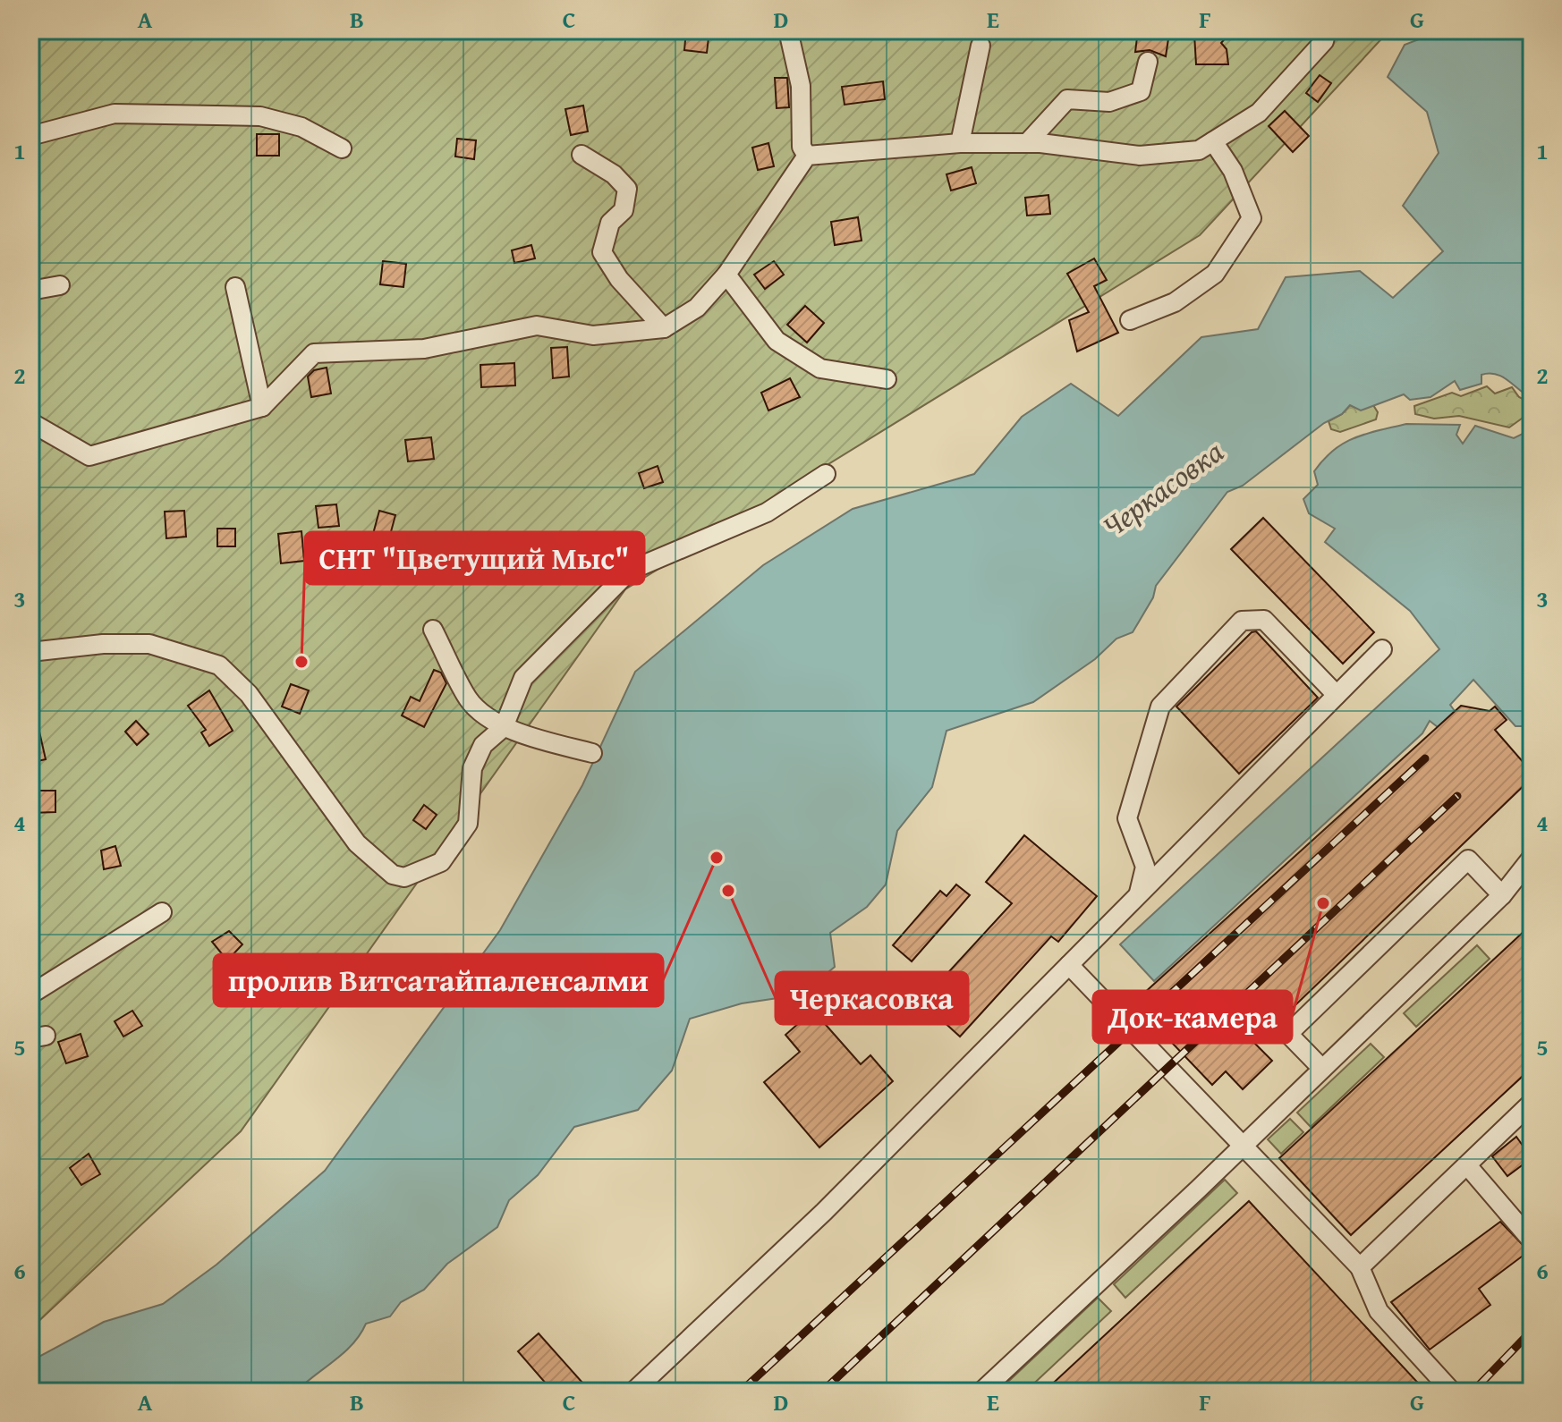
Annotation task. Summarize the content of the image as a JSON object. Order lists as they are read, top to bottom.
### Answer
{
  "water": ["Черкасовка"],
  "places": [
    "СНТ \"Цветущий Мыс\"",
    "пролив Витсатайпаленсалми",
    "Черкасовка",
    "Док-камера"
  ],
  "grid": {
    "columns": [
      "A",
      "B",
      "C",
      "D",
      "E",
      "F",
      "G"
    ],
    "rows": [
      "1",
      "2",
      "3",
      "4",
      "5",
      "6"
    ]
  }
}
